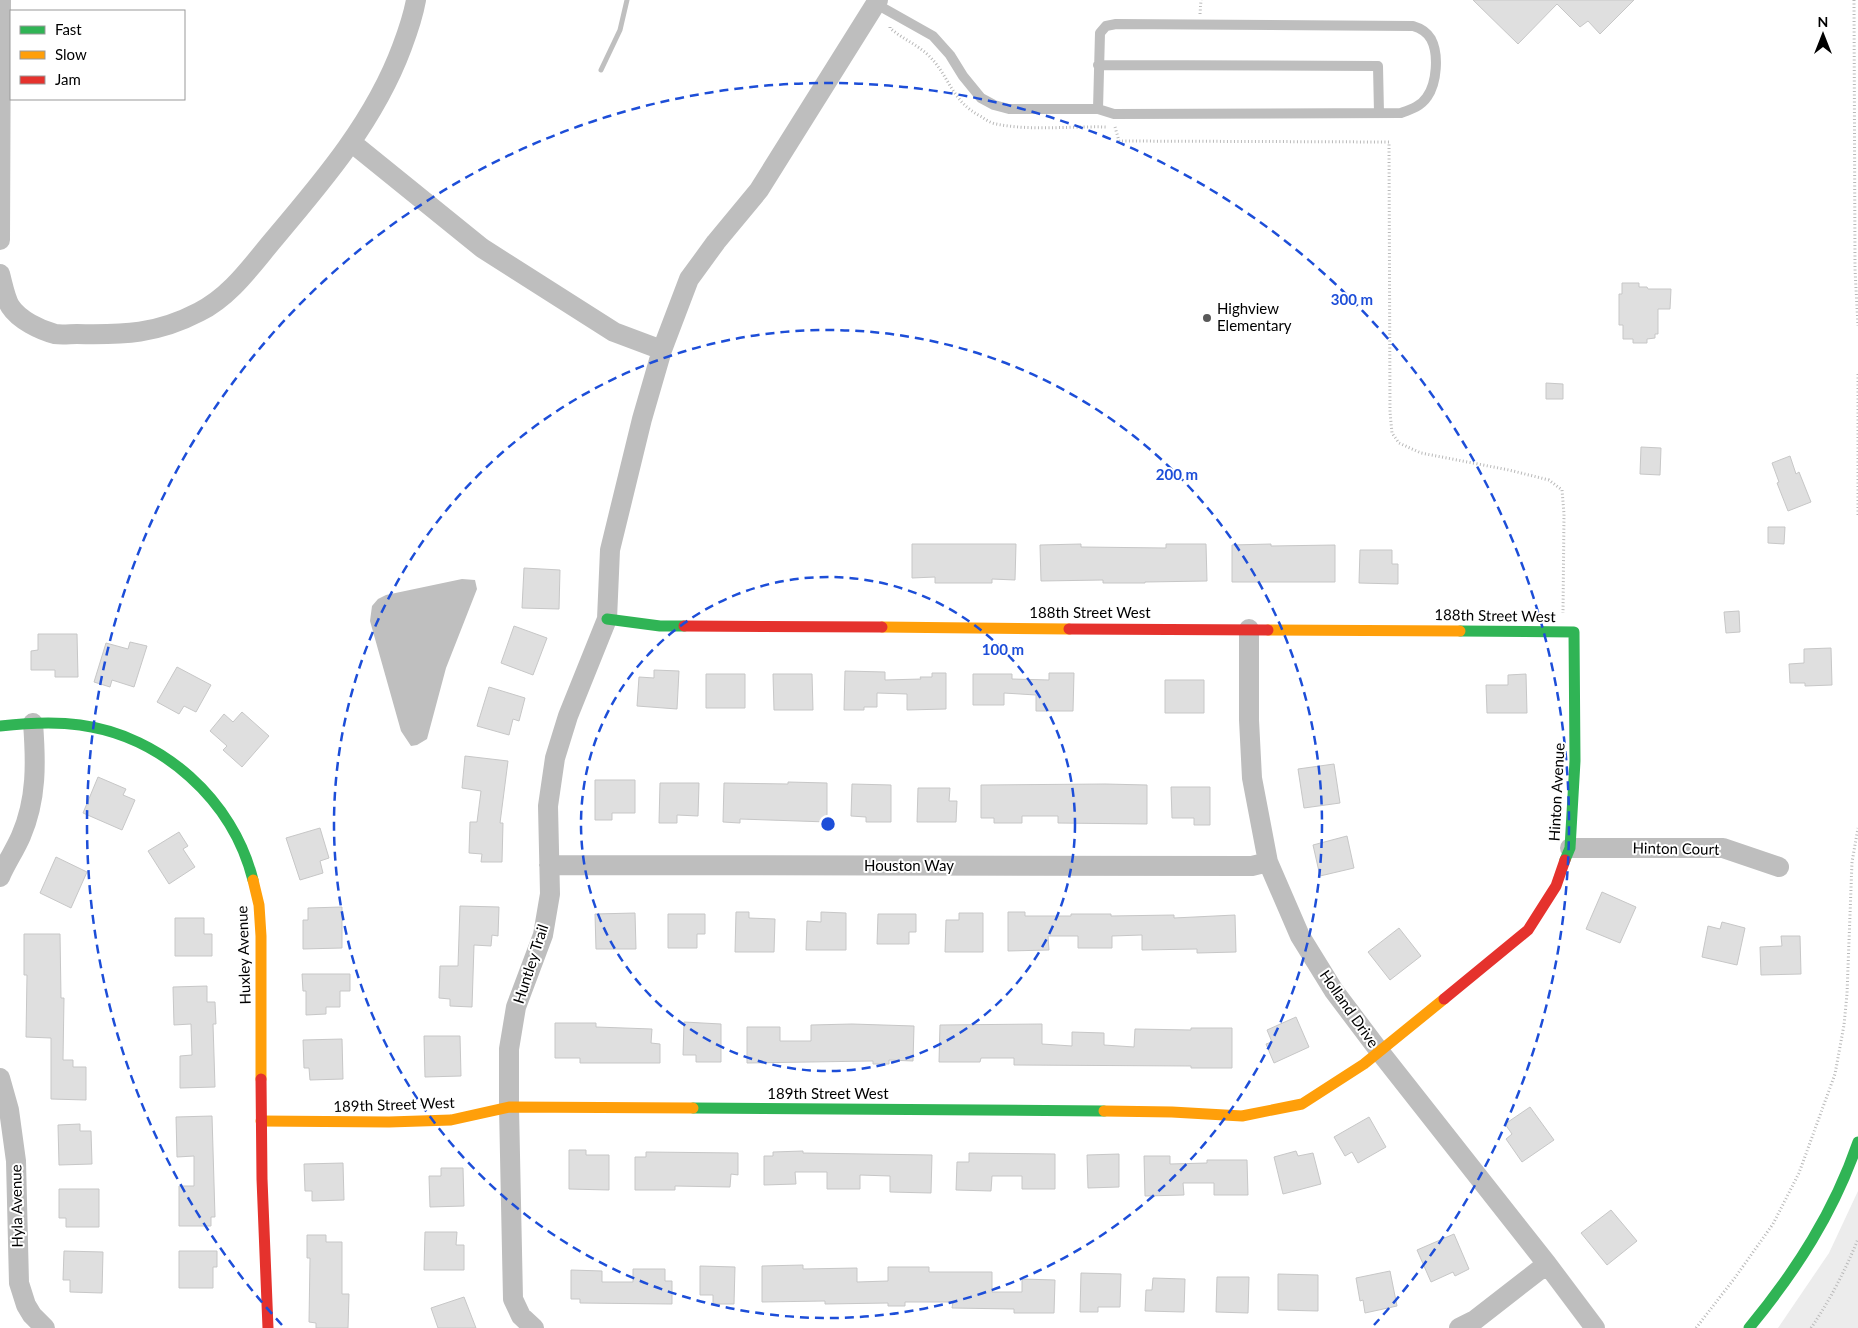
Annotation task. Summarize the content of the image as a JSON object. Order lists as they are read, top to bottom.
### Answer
{
  "streets": {
    "street": [
      "188th Street West",
      "Hinton Avenue",
      "Hinton Court",
      "Houston Way",
      "Huxley Avenue",
      "Huntley Trail",
      "Holland Drive",
      "189th Street West",
      "Hyla Avenue"
    ]
  },
  "crossings": [
    ["188th Street West", "Hinton Avenue"],
    ["188th Street West", "Huntley Trail"],
    ["188th Street West", "Holland Drive"],
    ["Hinton Avenue", "Hinton Court"],
    ["Hinton Avenue", "Holland Drive"],
    ["Hinton Avenue", "189th Street West"],
    ["Houston Way", "Huntley Trail"],
    ["Houston Way", "Holland Drive"],
    ["Huxley Avenue", "189th Street West"],
    ["Huntley Trail", "189th Street West"],
    ["Holland Drive", "189th Street West"]
  ],
  "places": ["Highview Elementary"],
  "legend": ["Fast", "Slow", "Jam"],
  "north": "top",
  "rings": ["300 m", "200 m", "100 m"]
}
